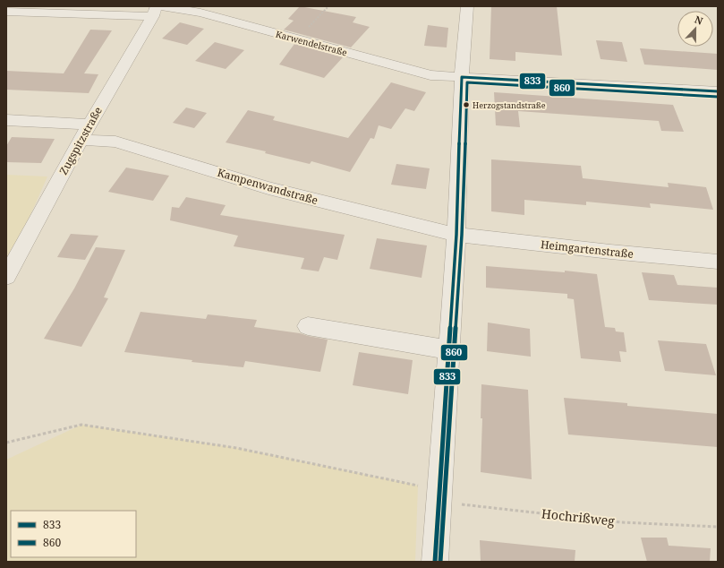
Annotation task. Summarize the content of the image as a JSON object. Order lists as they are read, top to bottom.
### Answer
{
  "streets": {
    "street": [
      "Karwendelstraße",
      "Zugspitzstraße",
      "Kampenwandstraße",
      "Heimgartenstraße"
    ],
    "path": ["Hochrißweg"]
  },
  "crossings": [
    ["Karwendelstraße", "Zugspitzstraße"],
    ["Zugspitzstraße", "Kampenwandstraße"],
    ["Kampenwandstraße", "Heimgartenstraße"]
  ],
  "places": ["Herzogstandstraße"],
  "lines": ["transit line 833", "transit line 860"],
  "legend": ["833", "860"],
  "north": "top"
}
